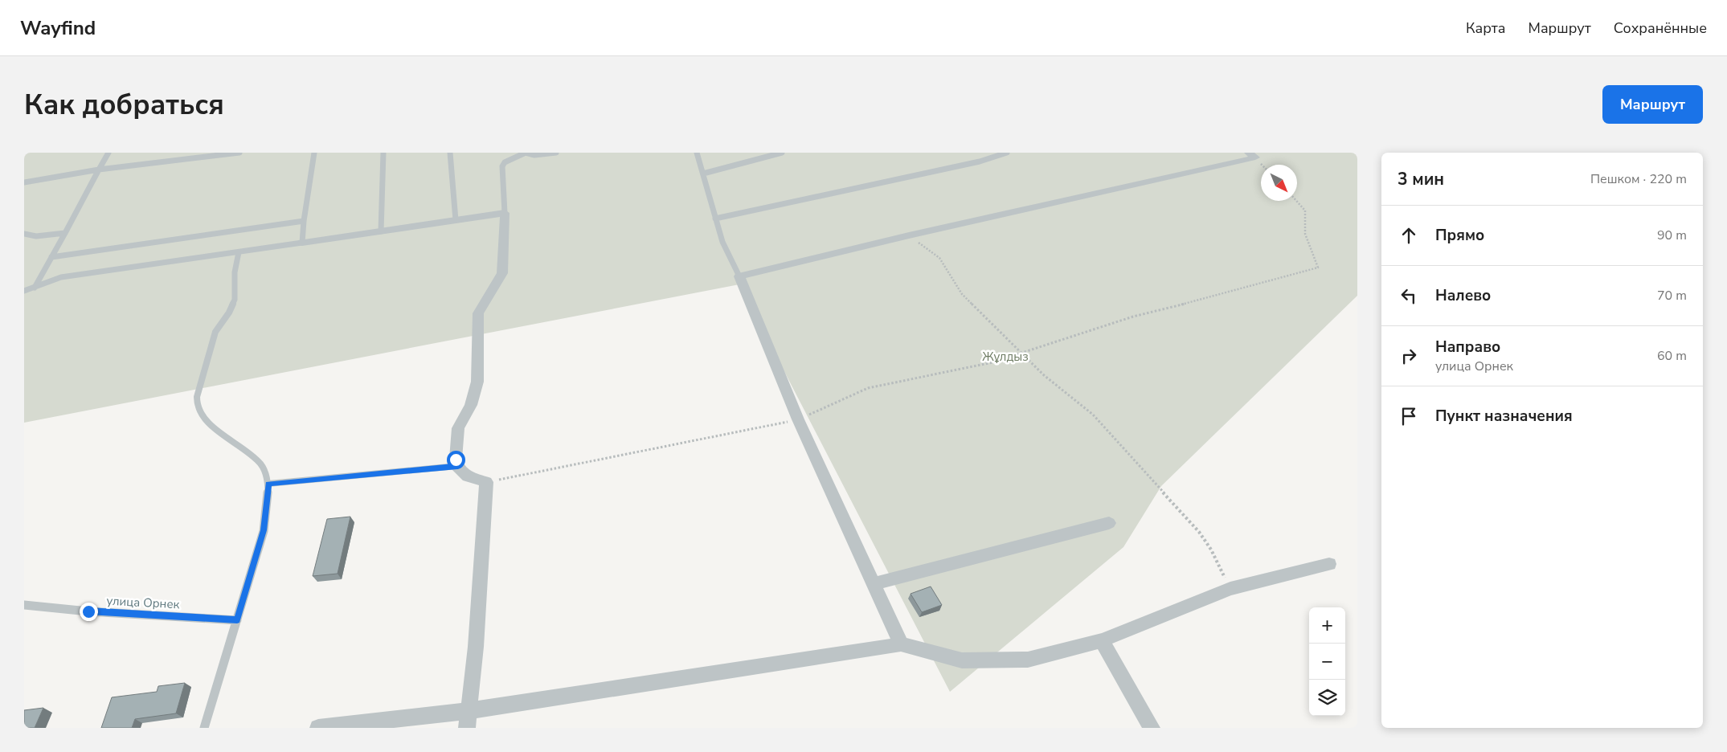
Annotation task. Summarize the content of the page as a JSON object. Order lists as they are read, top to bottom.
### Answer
{
  "streets": {
    "lane": ["улица Орнек"]
  },
  "parks": ["Жұлдыз"],
  "north": "bottom right",
  "page": {
    "header": "Wayfind",
    "nav": ["Карта", "Маршрут", "Сохранённые"],
    "buttons": "Маршрут",
    "title": "Как добраться",
    "heading": ["3 мин", "Пешком · 220 m"],
    "list": [
      ["Прямо", "90 m"],
      ["Налево", "70 m"],
      ["Направо", "улица Орнек", "60 m"],
      "Пункт назначения"
    ],
    "map_buttons": ["+", "−"]
  }
}
